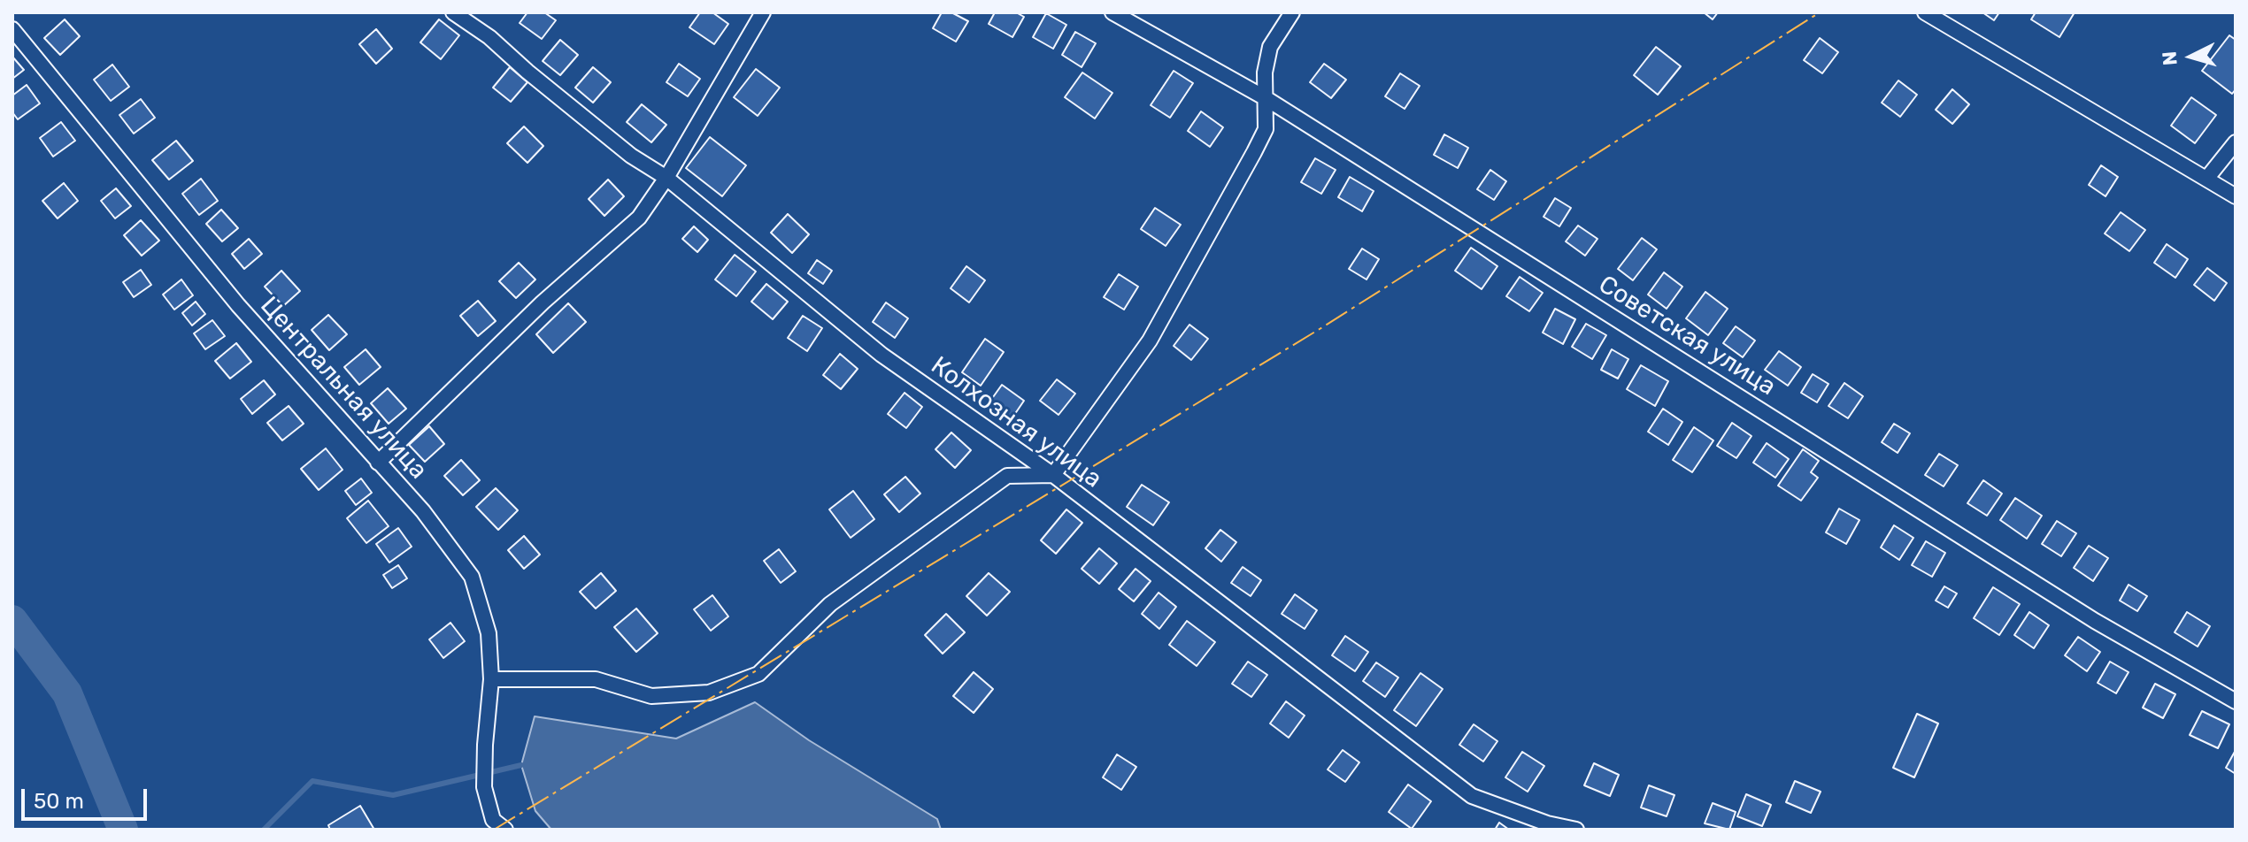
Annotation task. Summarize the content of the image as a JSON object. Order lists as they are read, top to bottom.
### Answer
{
  "streets": {
    "street": ["Советская улица", "Центральная улица", "Колхозная улица"]
  },
  "scale_bar": "50 m",
  "north": "left"
}
